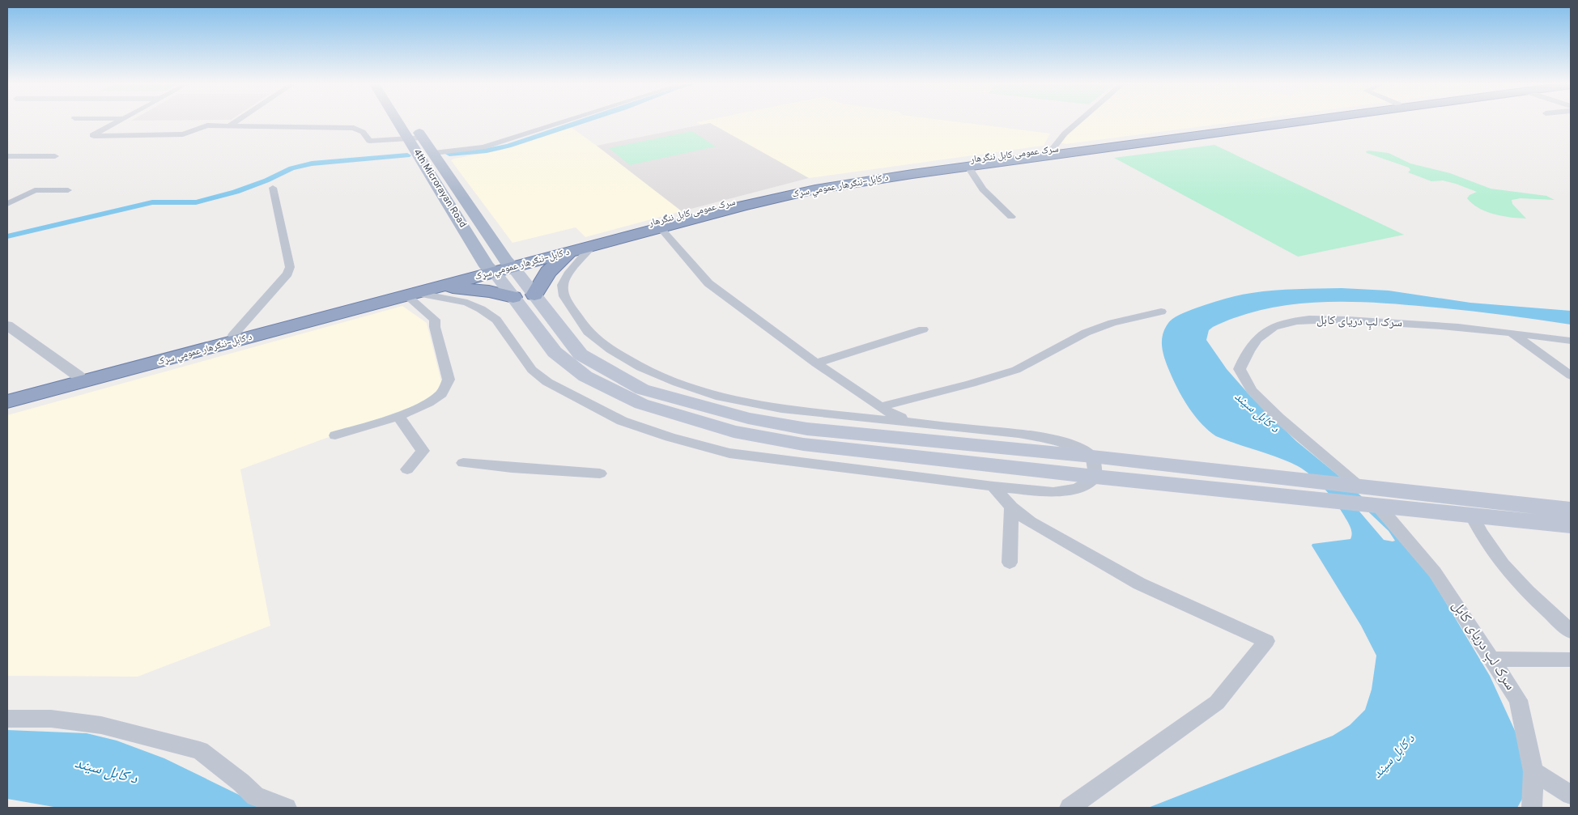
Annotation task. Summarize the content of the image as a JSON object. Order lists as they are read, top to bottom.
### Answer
{
  "streets": {
    "highway": ["سرک عمومی کابل ننگرهار", "د کابل–ننګرهار عمومي سړک"],
    "main road": ["4th Microrayan Road"],
    "street": ["سرک لبِ دریای کابل"]
  },
  "crossings": [
    ["سرک عمومی کابل ننگرهار", "د کابل–ننګرهار عمومي سړک"],
    ["سرک عمومی کابل ننگرهار", "4th Microrayan Road"],
    ["د کابل–ننګرهار عمومي سړک", "4th Microrayan Road"]
  ],
  "water": ["د کابل سيند"]
}
